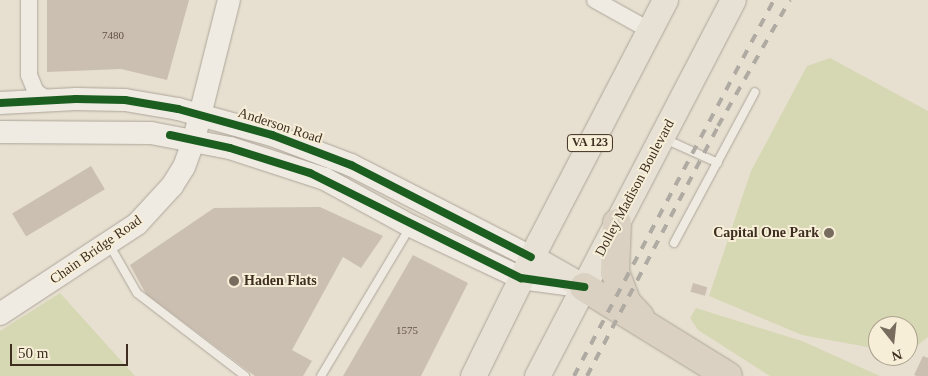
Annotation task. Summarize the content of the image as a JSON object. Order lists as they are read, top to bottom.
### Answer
{
  "streets": {
    "main road": ["VA 123", "Dolley Madison Boulevard"],
    "street": ["Anderson Road", "Chain Bridge Road"]
  },
  "crossings": [
    ["Anderson Road", "VA 123"],
    ["Anderson Road", "Chain Bridge Road"]
  ],
  "places": ["Capital One Park", "Haden Flats"],
  "house_numbers": ["7480", "1575"],
  "scale_bar": "50 m",
  "north": "bottom"
}
